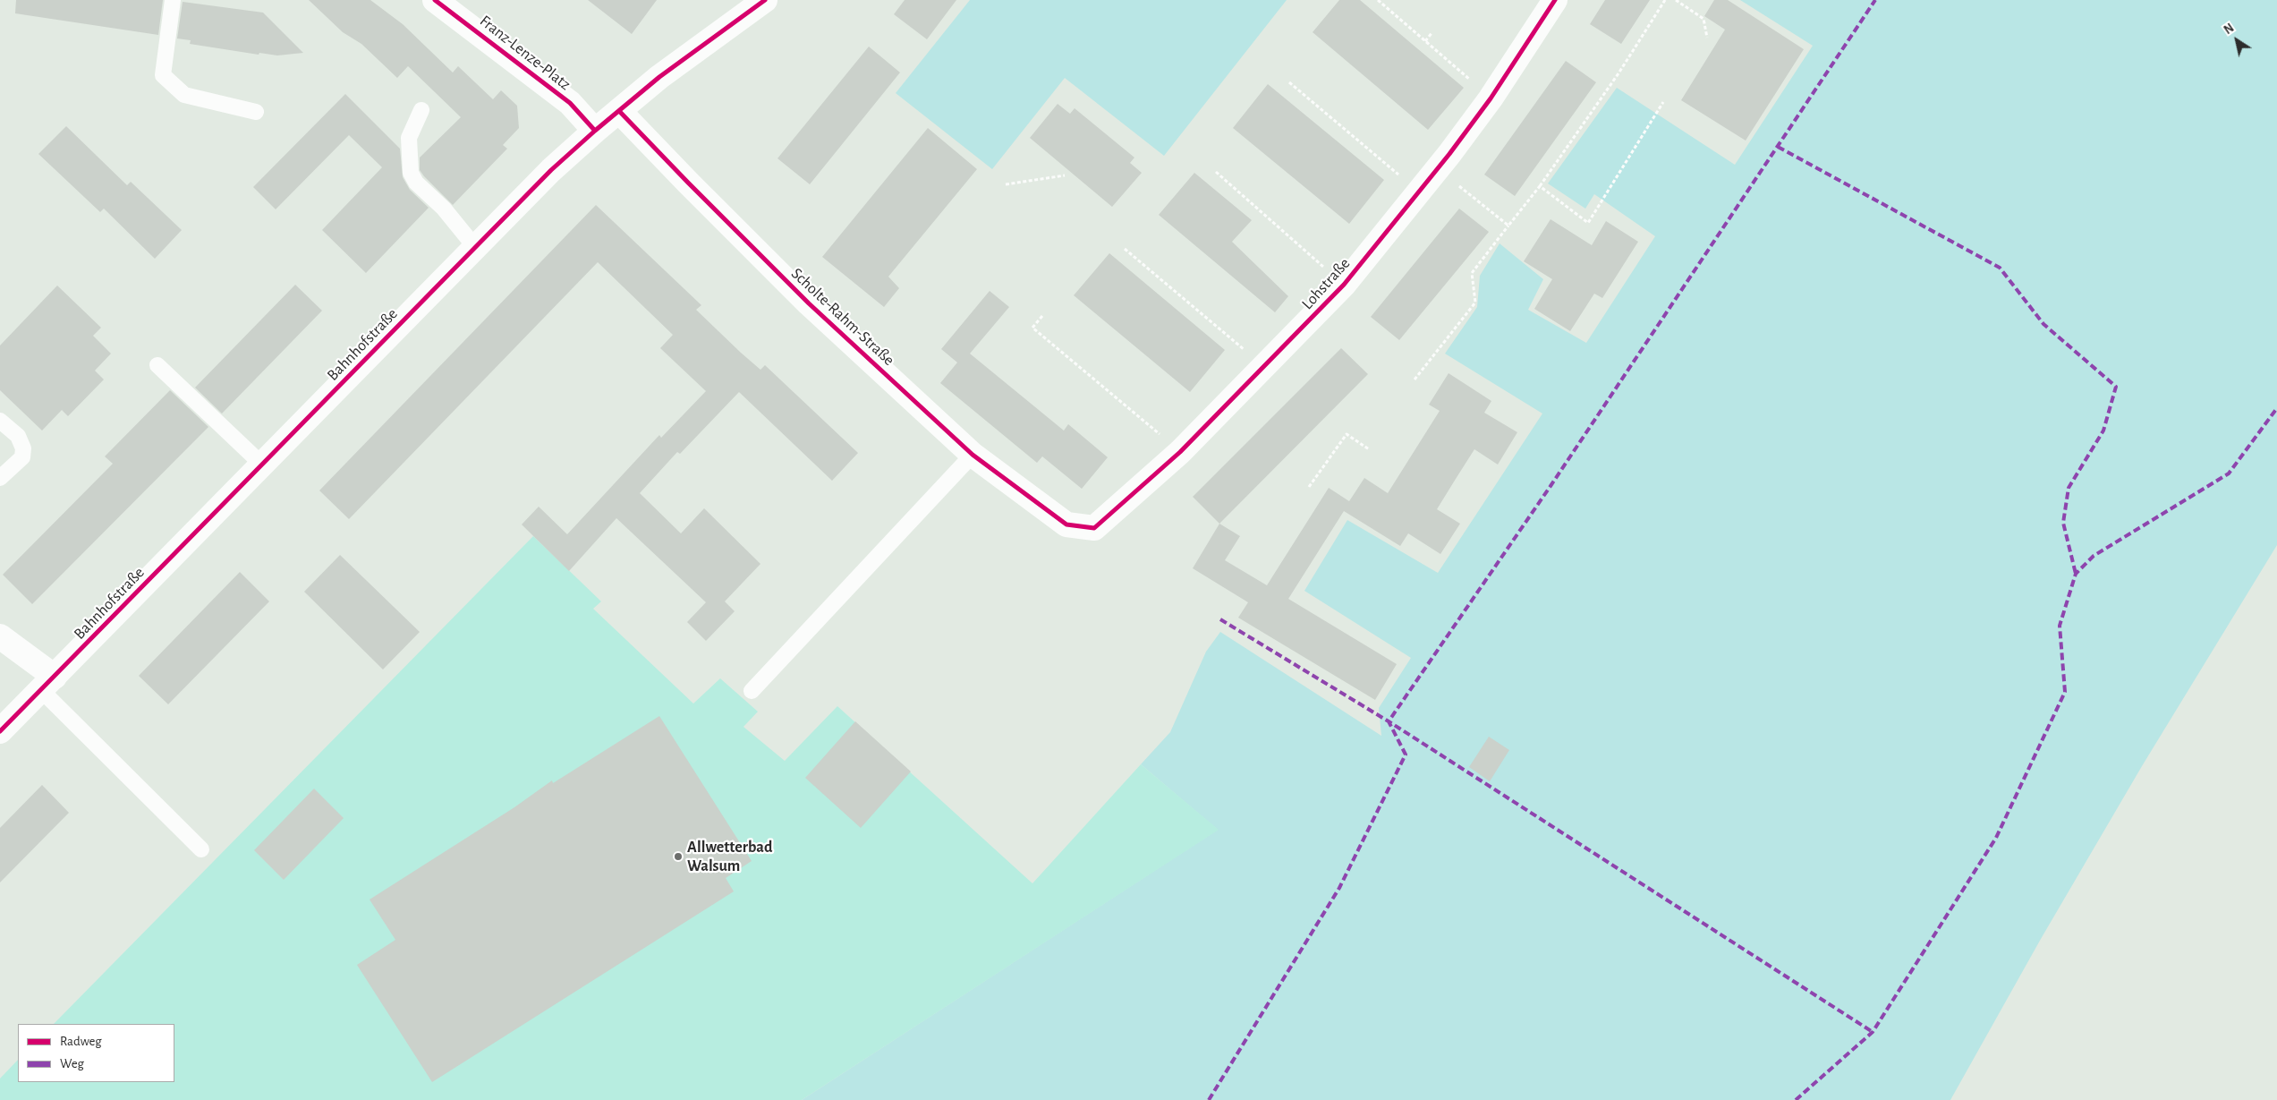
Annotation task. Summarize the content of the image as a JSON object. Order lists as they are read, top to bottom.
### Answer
{
  "streets": {
    "street": [
      "Franz-Lenze-Platz",
      "Lohstraße",
      "Scholte-Rahm-Straße",
      "Bahnhofstraße"
    ]
  },
  "crossings": [
    ["Franz-Lenze-Platz", "Bahnhofstraße"],
    ["Lohstraße", "Scholte-Rahm-Straße"],
    ["Scholte-Rahm-Straße", "Bahnhofstraße"]
  ],
  "places": ["Allwetterbad Walsum"],
  "legend": ["Radweg", "Weg"],
  "north": "top left"
}
